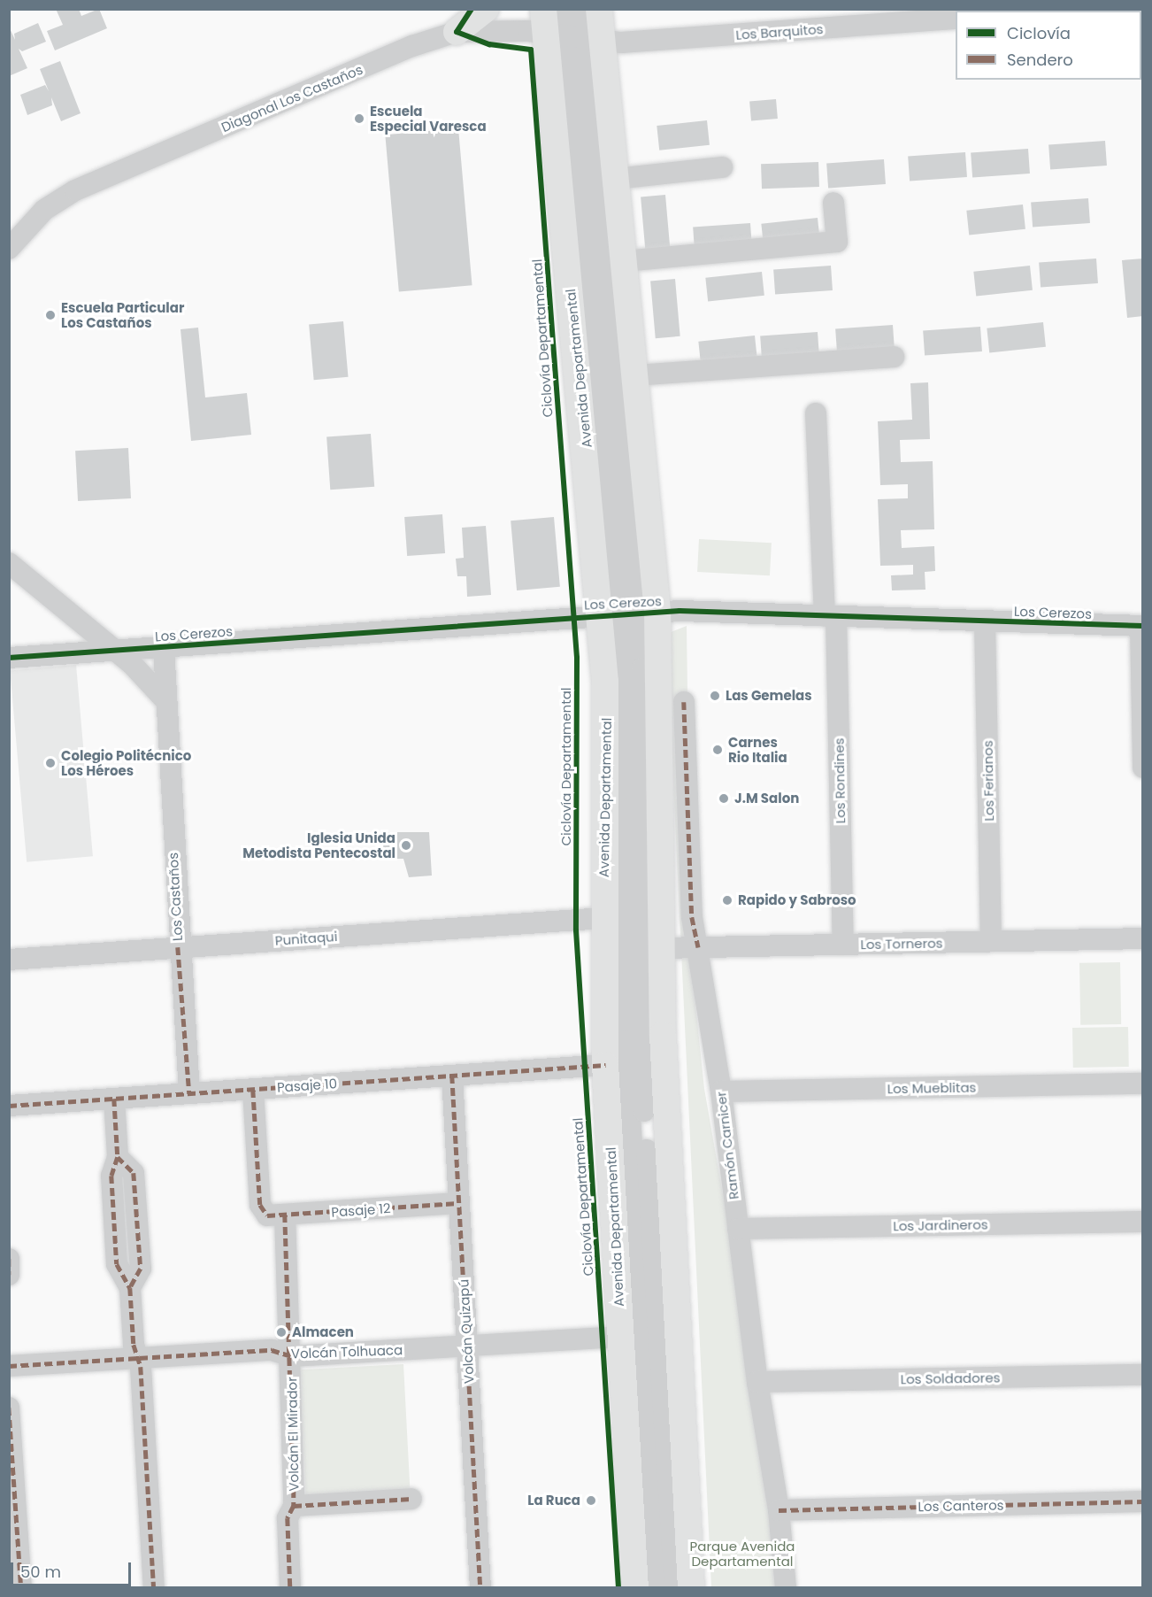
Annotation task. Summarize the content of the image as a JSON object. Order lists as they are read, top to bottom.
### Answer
{
  "streets": {
    "main road": ["Avenida Departamental"],
    "street": [
      "Los Barquitos",
      "Diagonal Los Castaños",
      "Los Cerezos",
      "Los Rondines",
      "Los Ferianos",
      "Los Castaños",
      "Punitaqui",
      "Los Torneros",
      "Pasaje 10",
      "Los Mueblitas",
      "Ramón Carnicer",
      "Pasaje 12",
      "Los Jardineros",
      "Volcán Quizapú",
      "Volcán Tolhuaca",
      "Los Soldadores",
      "Volcán El Mirador",
      "Los Canteros"
    ],
    "cycle path": ["Ciclovía Departamental"]
  },
  "crossings": [
    ["Los Barquitos", "Diagonal Los Castaños"],
    ["Los Barquitos", "Avenida Departamental"],
    ["Diagonal Los Castaños", "Avenida Departamental"],
    ["Avenida Departamental", "Los Cerezos"],
    ["Avenida Departamental", "Punitaqui"],
    ["Avenida Departamental", "Los Torneros"],
    ["Avenida Departamental", "Pasaje 10"],
    ["Avenida Departamental", "Volcán Tolhuaca"],
    ["Los Cerezos", "Los Rondines"],
    ["Los Cerezos", "Los Ferianos"],
    ["Los Cerezos", "Los Castaños"],
    ["Los Rondines", "Los Torneros"],
    ["Los Ferianos", "Los Torneros"],
    ["Los Castaños", "Punitaqui"],
    ["Los Castaños", "Pasaje 10"],
    ["Los Torneros", "Ramón Carnicer"],
    ["Pasaje 10", "Pasaje 12"],
    ["Pasaje 10", "Volcán Quizapú"],
    ["Los Mueblitas", "Ramón Carnicer"],
    ["Ramón Carnicer", "Los Jardineros"],
    ["Ramón Carnicer", "Los Soldadores"],
    ["Ramón Carnicer", "Los Canteros"],
    ["Pasaje 12", "Volcán Quizapú"],
    ["Pasaje 12", "Volcán El Mirador"],
    ["Volcán Quizapú", "Volcán Tolhuaca"],
    ["Volcán Tolhuaca", "Volcán El Mirador"]
  ],
  "parks": ["Parque Avenida Departamental"],
  "places": [
    "Escuela Especial Varesca",
    "Escuela Particular Los Castaños",
    "Las Gemelas",
    "Carnes Rio Italia",
    "Colegio Politécnico Los Héroes",
    "J.M Salon",
    "Iglesia Unida Metodista Pentecostal",
    "Rapido y Sabroso",
    "Almacen",
    "La Ruca"
  ],
  "legend": ["Ciclovía", "Sendero"],
  "scale_bar": "50 m"
}
